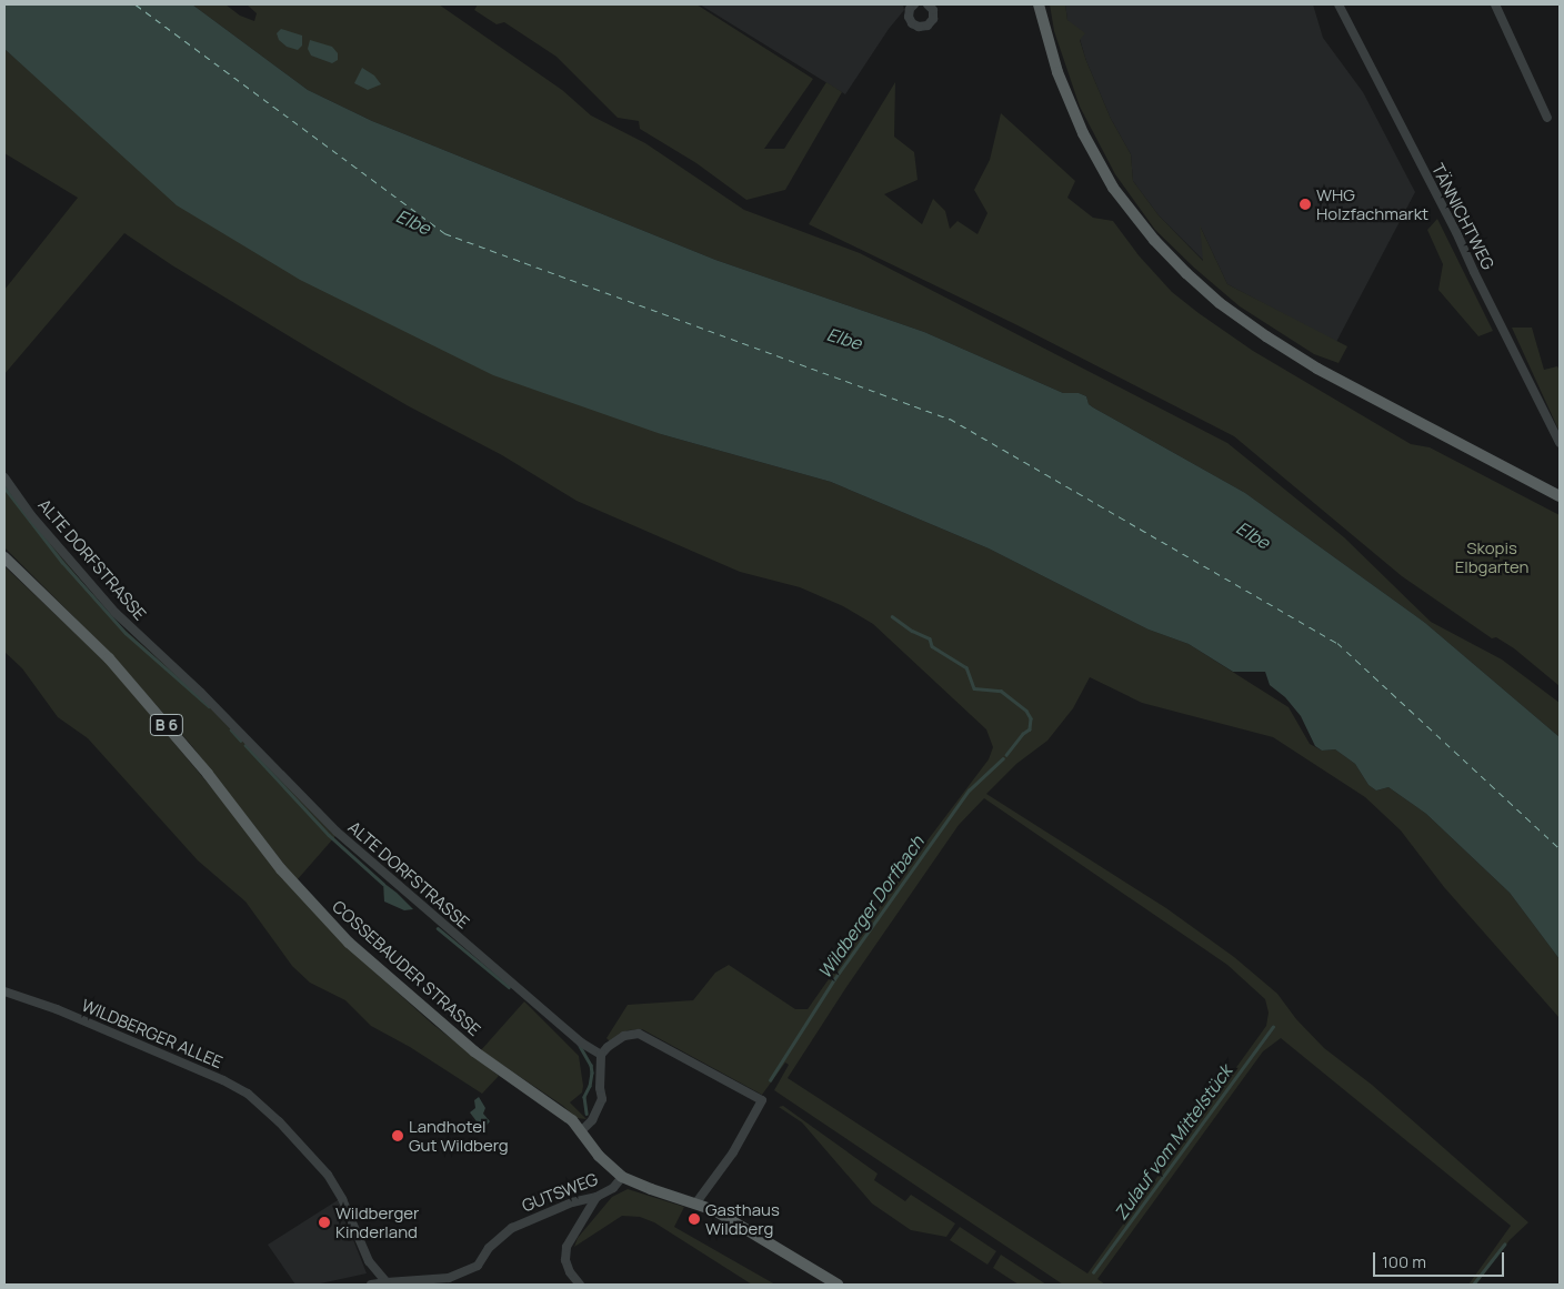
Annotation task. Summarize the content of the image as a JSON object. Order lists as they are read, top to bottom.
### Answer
{
  "streets": {
    "main road": ["B 6", "COSSEBAUDER STRASSE"],
    "street": [
      "TÄNNICHTWEG",
      "ALTE DORFSTRASSE",
      "WILDBERGER ALLEE",
      "GUTSWEG"
    ]
  },
  "crossings": [
    ["COSSEBAUDER STRASSE", "GUTSWEG"],
    ["WILDBERGER ALLEE", "GUTSWEG"]
  ],
  "water": ["Elbe", "Wildberger Dorfbach", "Zulauf vom Mittelstück"],
  "parks": ["Skopis Elbgarten"],
  "places": [
    "WHG Holzfachmarkt",
    "Landhotel Gut Wildberg",
    "Gasthaus Wildberg",
    "Wildberger Kinderland"
  ],
  "scale_bar": "100 m"
}
